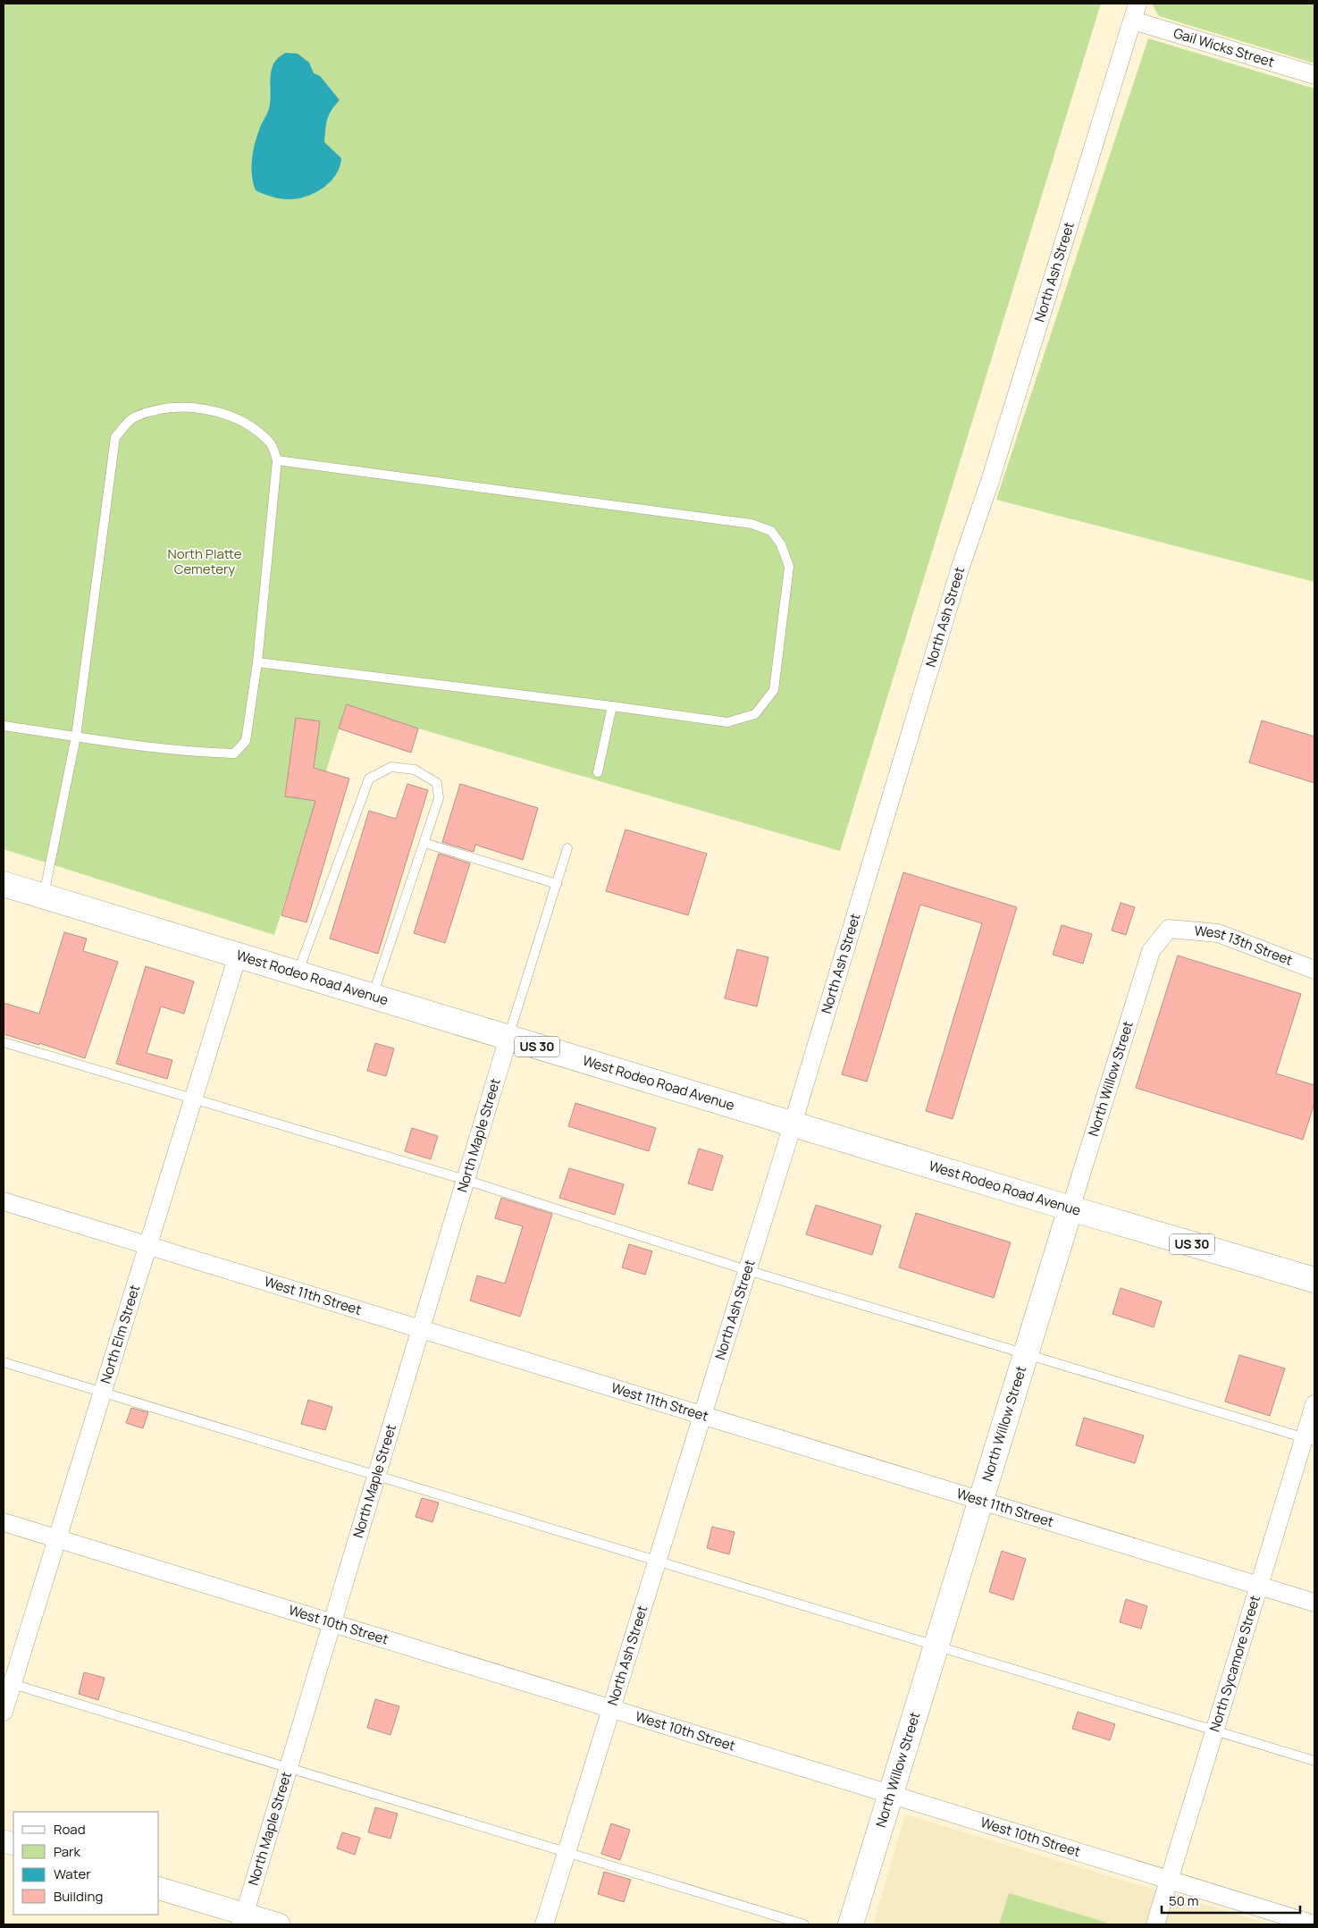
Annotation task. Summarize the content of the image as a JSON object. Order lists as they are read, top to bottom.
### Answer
{
  "streets": {
    "main road": ["West Rodeo Road Avenue", "US 30", "North Willow Street"],
    "street": [
      "Gail Wicks Street",
      "North Ash Street",
      "West 13th Street",
      "North Maple Street",
      "West 11th Street",
      "North Elm Street",
      "West 10th Street",
      "North Sycamore Street"
    ]
  },
  "crossings": [
    ["Gail Wicks Street", "North Ash Street"],
    ["North Ash Street", "West Rodeo Road Avenue"],
    ["North Ash Street", "West 11th Street"],
    ["North Ash Street", "West 10th Street"],
    ["West 13th Street", "North Willow Street"],
    ["West Rodeo Road Avenue", "North Willow Street"],
    ["West Rodeo Road Avenue", "North Maple Street"],
    ["West Rodeo Road Avenue", "North Elm Street"],
    ["North Willow Street", "West 11th Street"],
    ["North Willow Street", "West 10th Street"],
    ["North Maple Street", "West 11th Street"],
    ["North Maple Street", "West 10th Street"],
    ["West 11th Street", "North Elm Street"],
    ["West 11th Street", "North Sycamore Street"],
    ["North Elm Street", "West 10th Street"],
    ["West 10th Street", "North Sycamore Street"]
  ],
  "parks": ["North Platte Cemetery"],
  "legend": [
    "Road",
    "Park",
    "Water",
    "Building"
  ],
  "scale_bar": "50 m"
}
